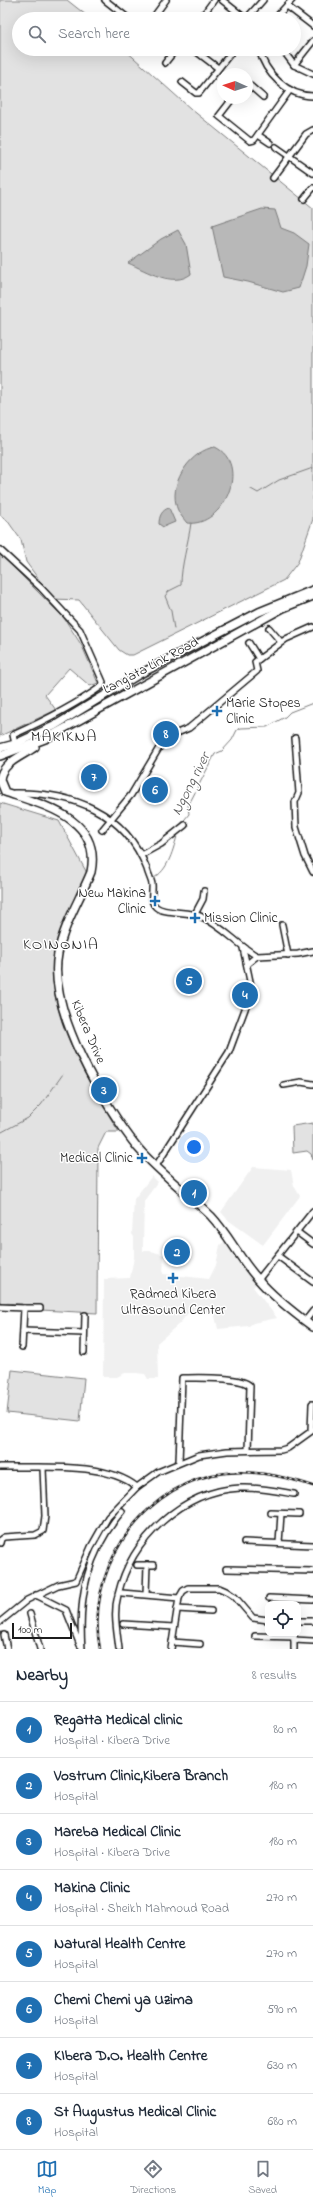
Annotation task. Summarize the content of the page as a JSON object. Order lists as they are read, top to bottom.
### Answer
{
  "streets": {
    "street": ["Lang'ata Link Road", "Kibera Drive"]
  },
  "districts": ["MAKIKNA", "KOINONIA"],
  "water": ["Ngong river"],
  "places": {
    "health": [
      "Marie Stopes Clinic",
      "New Makina Clinic",
      "Mission Clinic",
      "Medical Clinic",
      "Radmed Kibera Ultrasound Center"
    ]
  },
  "scale_bar": "100 m",
  "north": "left",
  "page": {
    "search": "Search here",
    "pins": [
      "8",
      "7",
      "6",
      "5",
      "4",
      "3",
      "1",
      "2"
    ],
    "scale": "100 m",
    "heading": ["Nearby", "8 results"],
    "list": [
      {
        "mark": "1",
        "name": "Regatta Medical clinic",
        "note": "Hospital · Kibera Drive",
        "value": "80 m"
      },
      {
        "mark": "2",
        "name": "Vostrum Clinic,Kibera Branch",
        "note": "Hospital",
        "value": "180 m"
      },
      {
        "mark": "3",
        "name": "Mareba Medical Clinic",
        "note": "Hospital · Kibera Drive",
        "value": "180 m"
      },
      {
        "mark": "4",
        "name": "Makina Clinic",
        "note": "Hospital · Sheikh Mahmoud Road",
        "value": "270 m"
      },
      {
        "mark": "5",
        "name": "Natural Health Centre",
        "note": "Hospital",
        "value": "270 m"
      },
      {
        "mark": "6",
        "name": "Chemi Chemi ya Uzima",
        "note": "Hospital",
        "value": "590 m"
      },
      {
        "mark": "7",
        "name": "KIbera D.O. Health Centre",
        "note": "Hospital",
        "value": "630 m"
      },
      {
        "mark": "8",
        "name": "St Augustus Medical Clinic",
        "note": "Hospital",
        "value": "680 m"
      }
    ],
    "nav": ["Map", "Directions", "Saved"]
  }
}
